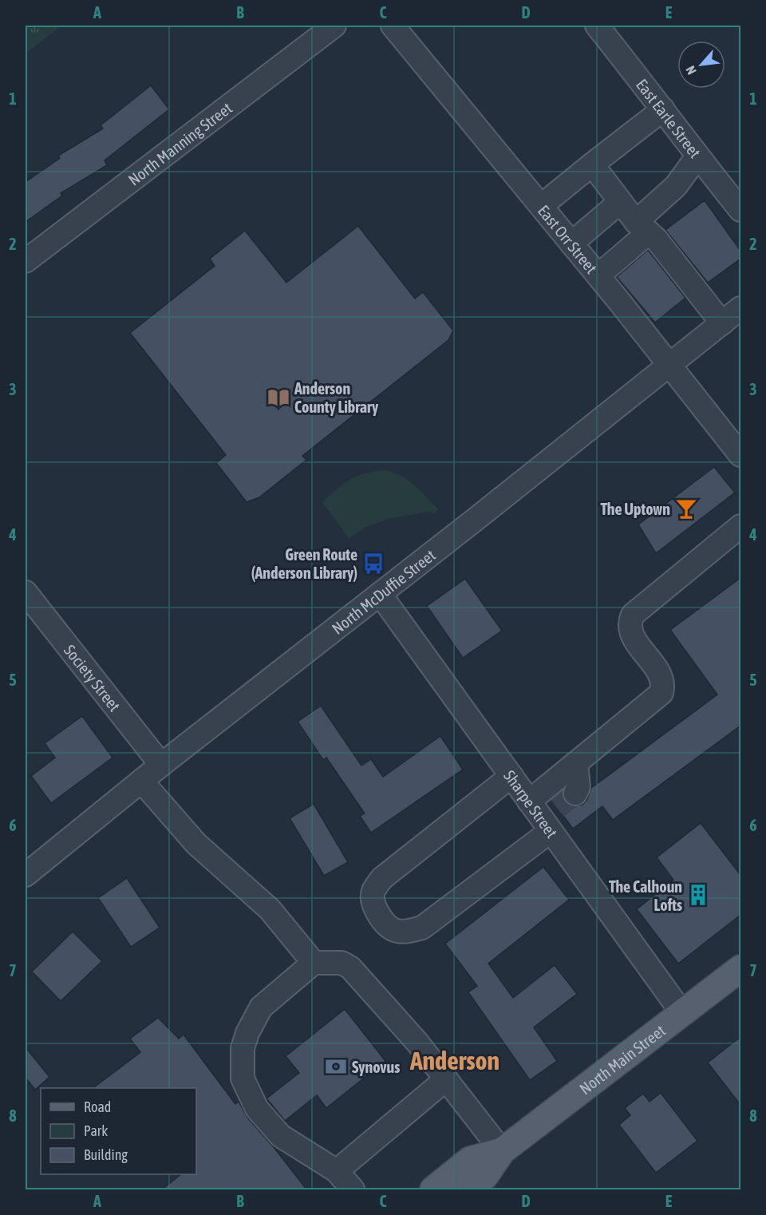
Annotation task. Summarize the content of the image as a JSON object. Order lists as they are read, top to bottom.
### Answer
{
  "streets": {
    "main road": ["North Main Street"],
    "street": [
      "East Earle Street",
      "North Manning Street",
      "East Orr Street",
      "North McDuffie Street",
      "Society Street",
      "Sharpe Street"
    ]
  },
  "crossings": [
    ["East Orr Street", "North McDuffie Street"],
    ["North McDuffie Street", "Society Street"],
    ["North McDuffie Street", "Sharpe Street"],
    ["Sharpe Street", "North Main Street"]
  ],
  "districts": ["Anderson"],
  "places": {
    "library": ["Anderson County Library"],
    "bar": ["The Uptown"],
    "bus stop": ["Green Route (Anderson Library)"],
    "building": ["The Calhoun Lofts"],
    "bank": ["Synovus"]
  },
  "legend": ["Road", "Park", "Building"],
  "north": "bottom left",
  "grid": {
    "columns": [
      "A",
      "B",
      "C",
      "D",
      "E"
    ],
    "rows": [
      "1",
      "2",
      "3",
      "4",
      "5",
      "6",
      "7",
      "8"
    ]
  }
}
